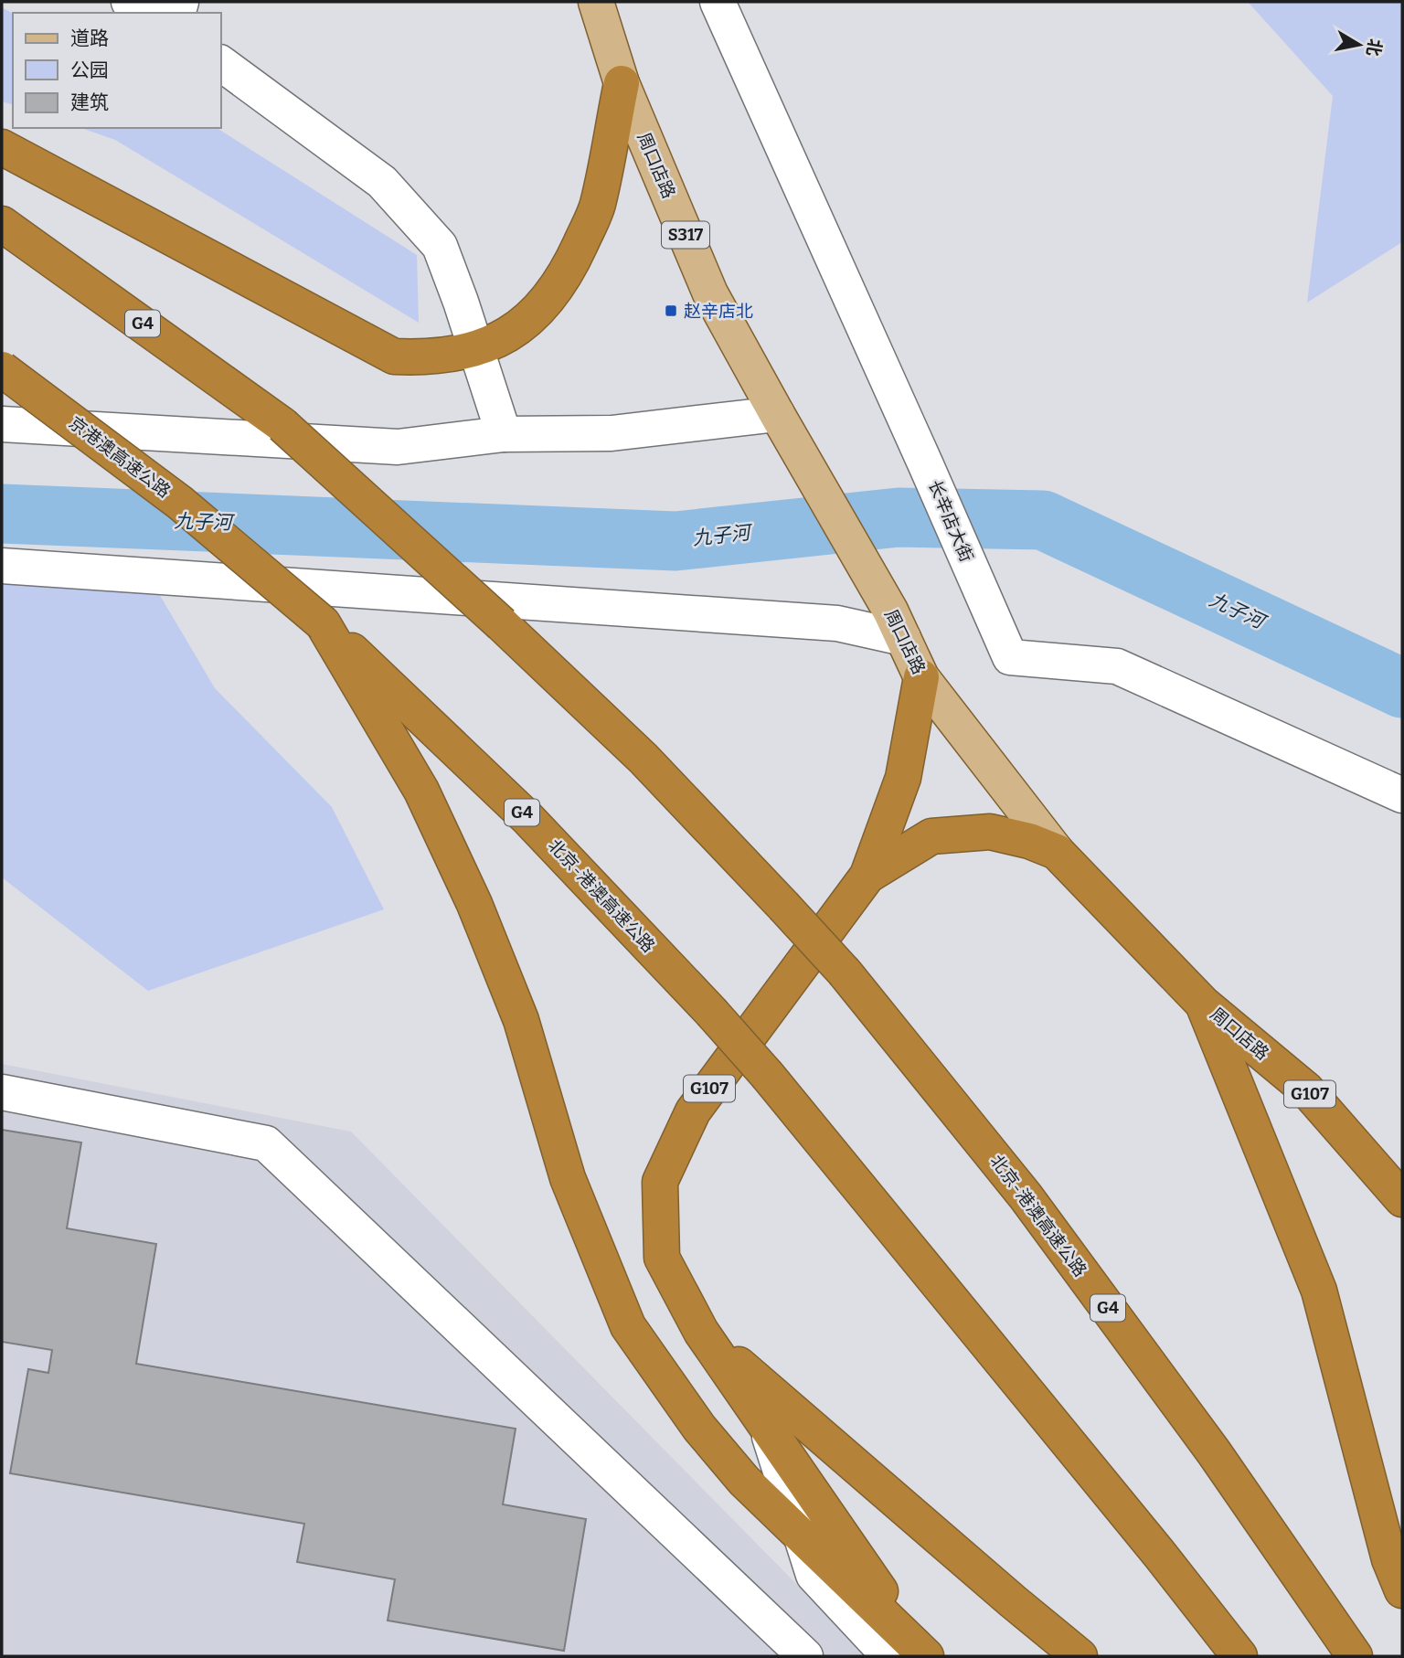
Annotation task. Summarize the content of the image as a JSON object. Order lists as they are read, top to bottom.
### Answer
{
  "streets": {
    "highway": [
      "周口店路",
      "G4",
      "京港澳高速公路",
      "北京-港澳高速公路",
      "G107"
    ],
    "main road": ["S317"],
    "street": ["长辛店大街"]
  },
  "crossings": [
    ["周口店路", "G107"],
    ["京港澳高速公路", "北京-港澳高速公路"]
  ],
  "water": ["九子河"],
  "places": {
    "transit": ["赵辛店北"]
  },
  "legend": ["道路", "公园", "建筑"],
  "north": "right"
}
